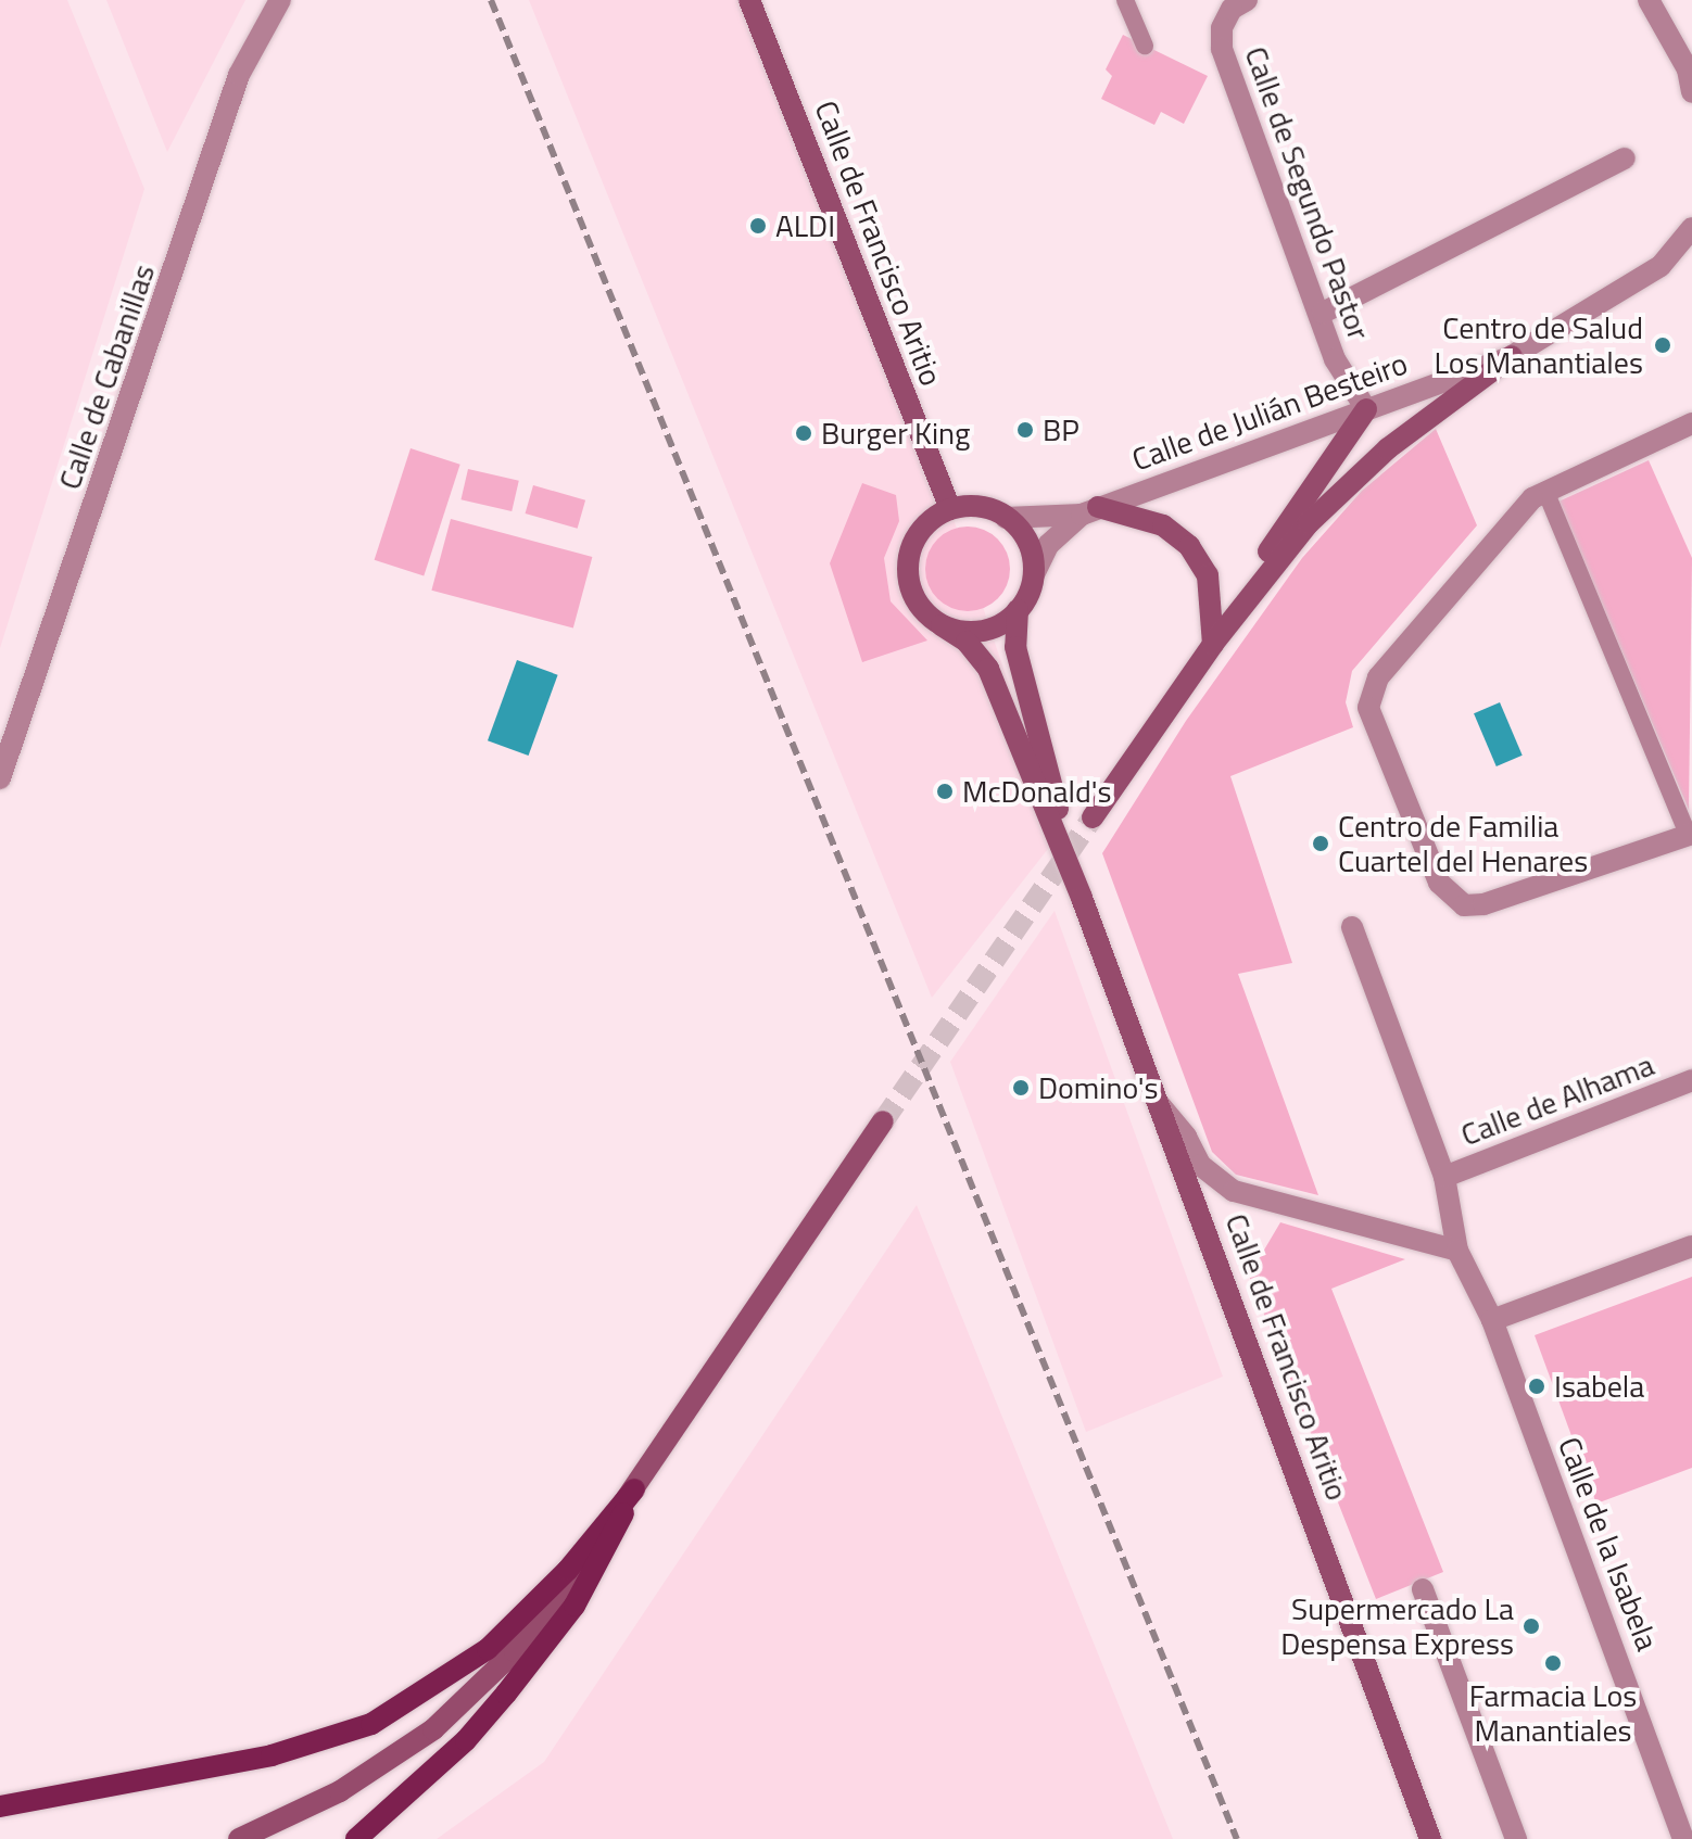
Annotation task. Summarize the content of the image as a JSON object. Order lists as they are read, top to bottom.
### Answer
{
  "streets": {
    "main road": ["Calle de Francisco Aritio"],
    "street": [
      "Calle de Segundo Pastor",
      "Calle de Cabanillas",
      "Calle de Julián Besteiro",
      "Calle de Alhama",
      "Calle de la Isabela"
    ]
  },
  "crossings": [
    ["Calle de Segundo Pastor", "Calle de Julián Besteiro"],
    ["Calle de Francisco Aritio", "Calle de Julián Besteiro"],
    ["Calle de Alhama", "Calle de la Isabela"]
  ],
  "places": [
    "ALDI",
    "Centro de Salud Los Manantiales",
    "BP",
    "Burger King",
    "McDonald's",
    "Centro de Familia Cuartel del Henares",
    "Domino's",
    "Isabela",
    "Supermercado La Despensa Express",
    "Farmacia Los Manantiales"
  ]
}
